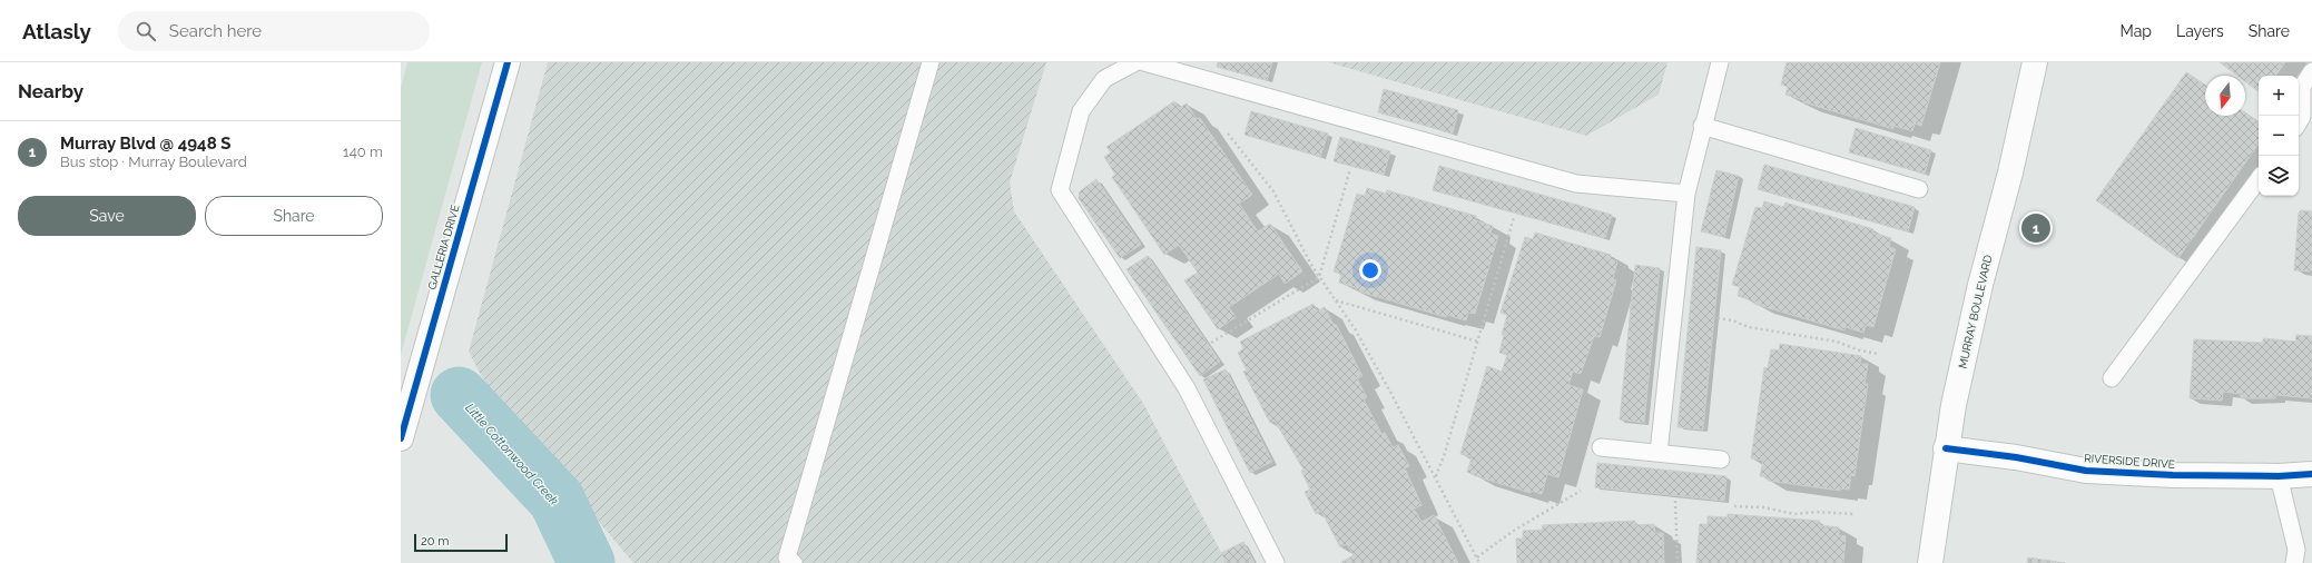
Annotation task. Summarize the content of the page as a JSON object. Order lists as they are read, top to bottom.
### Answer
{
  "streets": {
    "street": ["GALLERIA DRIVE", "MURRAY BOULEVARD", "RIVERSIDE DRIVE"]
  },
  "crossings": [
    ["MURRAY BOULEVARD", "RIVERSIDE DRIVE"]
  ],
  "water": ["Little Cottonwood Creek"],
  "scale_bar": "20 m",
  "north": "bottom",
  "page": {
    "header": "Atlasly",
    "search": "Search here",
    "nav": ["Map", "Layers", "Share"],
    "heading": "Nearby",
    "map_buttons": ["+", "−"],
    "list": [
      {
        "mark": "1",
        "name": "Murray Blvd @ 4948 S",
        "note": "Bus stop · Murray Boulevard",
        "value": "140 m"
      }
    ],
    "buttons": ["Save", "Share"],
    "pins": "1",
    "scale": "20 m"
  }
}
